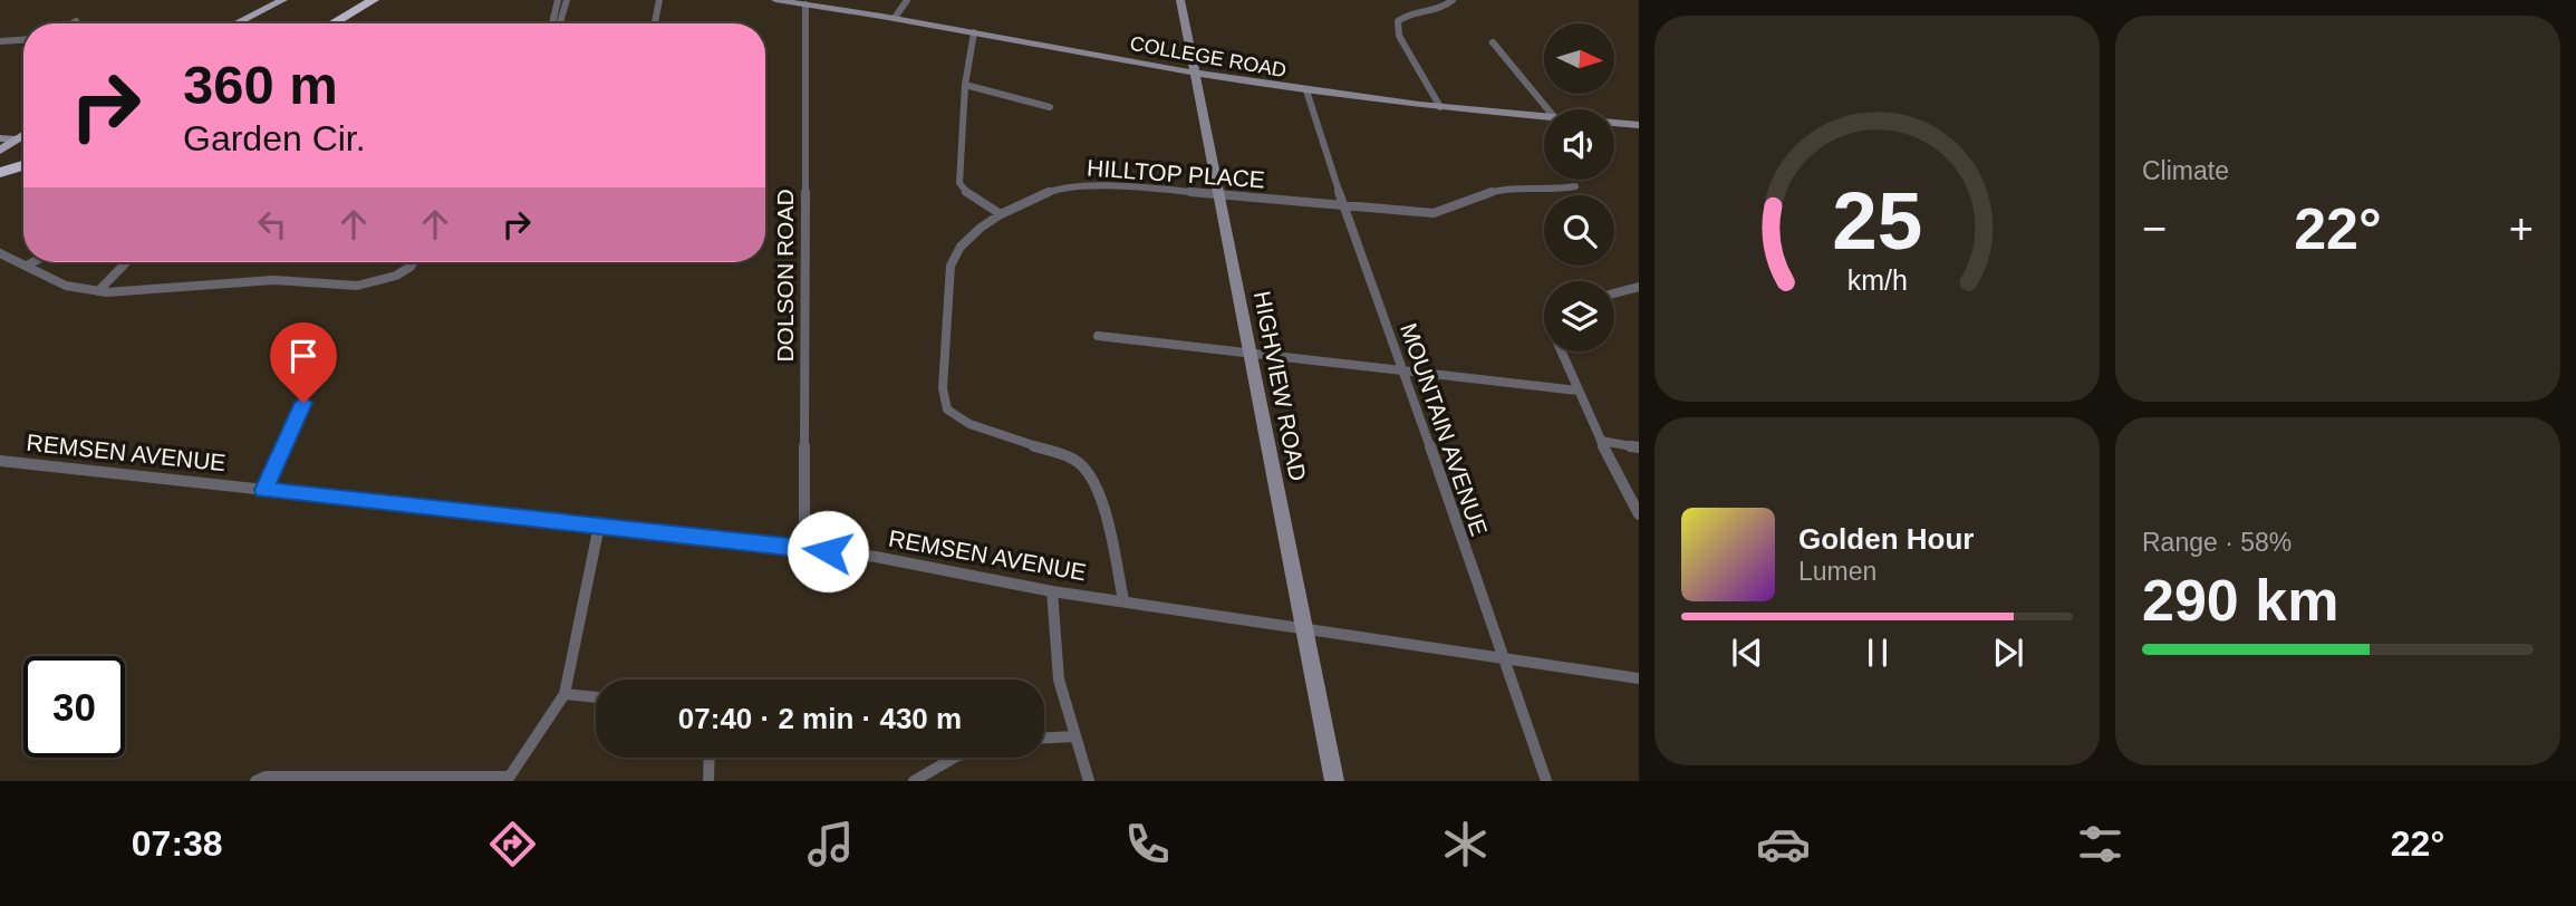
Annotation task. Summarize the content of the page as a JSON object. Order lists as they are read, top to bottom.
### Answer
{
  "streets": {
    "street": [
      "COLLEGE ROAD",
      "HILLTOP PLACE",
      "DOLSON ROAD",
      "HIGHVIEW ROAD",
      "MOUNTAIN AVENUE",
      "REMSEN AVENUE"
    ]
  },
  "crossings": [
    ["COLLEGE ROAD", "DOLSON ROAD"],
    ["COLLEGE ROAD", "HIGHVIEW ROAD"],
    ["COLLEGE ROAD", "MOUNTAIN AVENUE"],
    ["HILLTOP PLACE", "HIGHVIEW ROAD"],
    ["HILLTOP PLACE", "MOUNTAIN AVENUE"],
    ["HILLTOP PLACE", "REMSEN AVENUE"],
    ["DOLSON ROAD", "REMSEN AVENUE"],
    ["HIGHVIEW ROAD", "REMSEN AVENUE"],
    ["MOUNTAIN AVENUE", "REMSEN AVENUE"]
  ],
  "north": "right",
  "page": {
    "tile": [
      "Climate",
      ["Range · 58%", "290 km"]
    ],
    "turn": ["360 m", "Garden Cir."],
    "heat": ["−", "22°", "+"],
    "song": ["Golden Hour", "Lumen"],
    "limit": "30",
    "trip": "07:40 · 2 min · 430 m",
    "tabs": ["07:38", "22°"],
    "gauge": ["25", "km/h"]
  }
}
